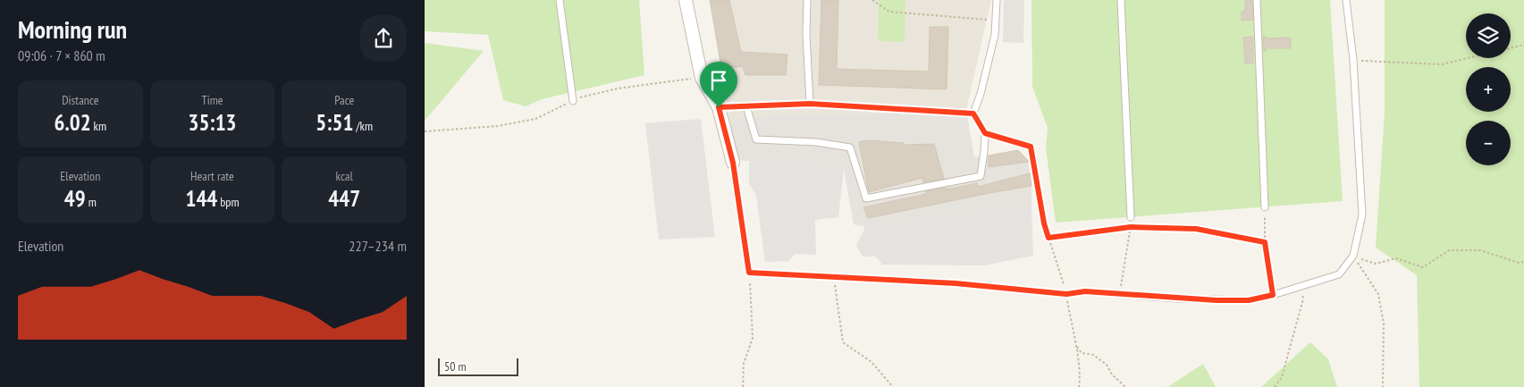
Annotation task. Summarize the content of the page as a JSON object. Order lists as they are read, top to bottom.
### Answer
{
  "scale_bar": "50 m",
  "page": {
    "heading": ["Morning run", "09:06 · 7 × 860 m"],
    "map_buttons": ["+", "−"],
    "stats": [
      ["Distance", "6.02 km"],
      ["Time", "35:13"],
      ["Pace", "5:51 /km"],
      ["Elevation", "49 m"],
      ["Heart rate", "144 bpm"],
      ["kcal", "447"]
    ],
    "chart": ["Elevation", "227–234 m"],
    "scale": "50 m"
  }
}
